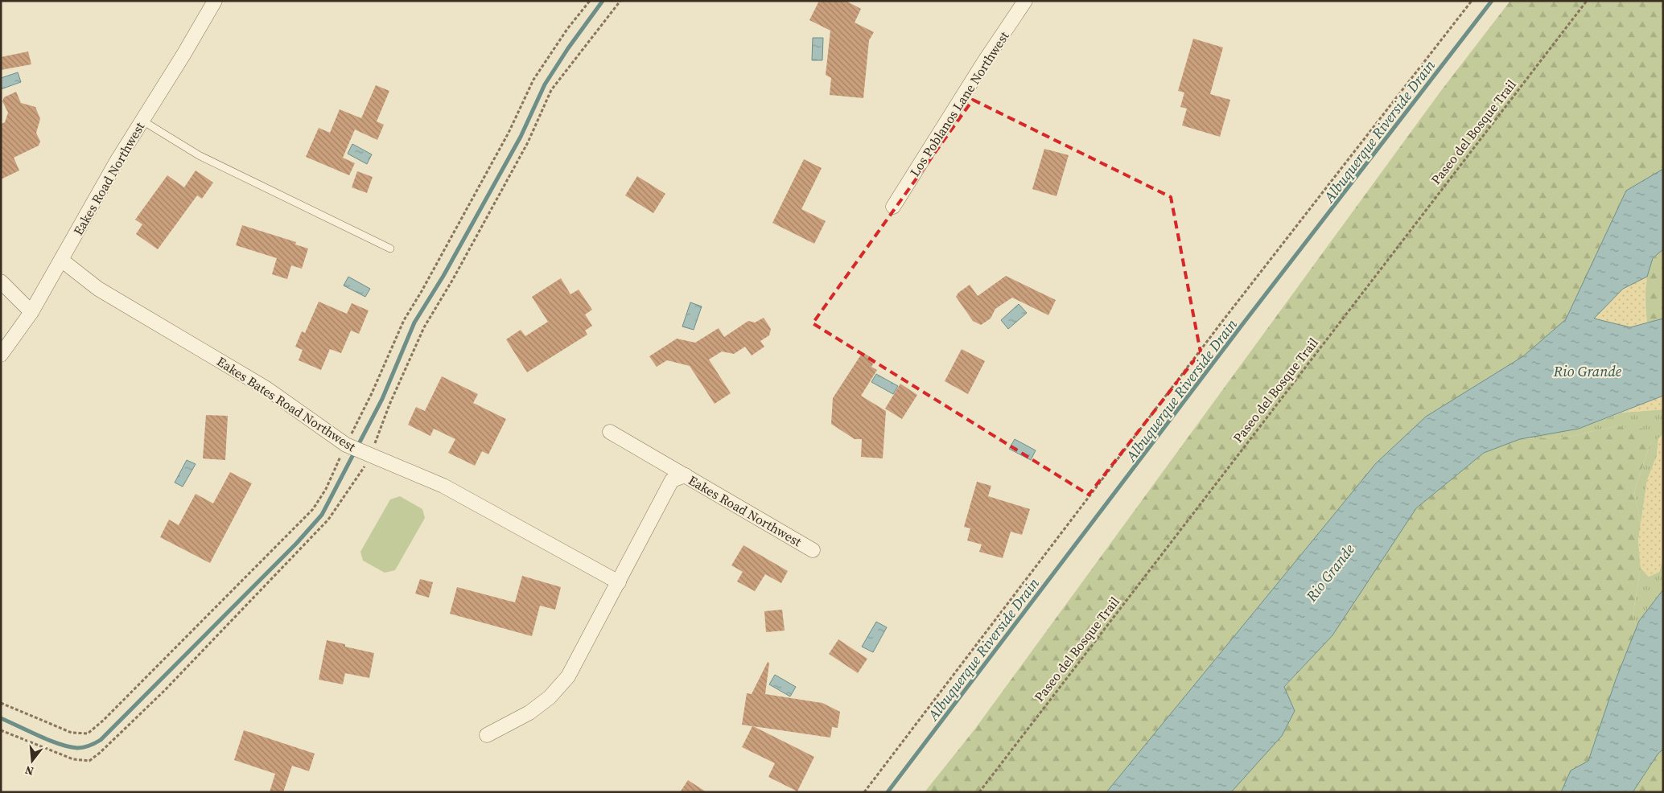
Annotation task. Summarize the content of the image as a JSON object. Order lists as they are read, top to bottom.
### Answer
{
  "streets": {
    "street": ["Los Poblanos Lane Northwest", "Eakes Road Northwest", "Eakes Bates Road Northwest"],
    "path": ["Paseo del Bosque Trail"]
  },
  "crossings": [
    ["Eakes Road Northwest", "Eakes Bates Road Northwest"]
  ],
  "water": ["Albuquerque Riverside Drain", "Rio Grande"],
  "north": "bottom"
}
